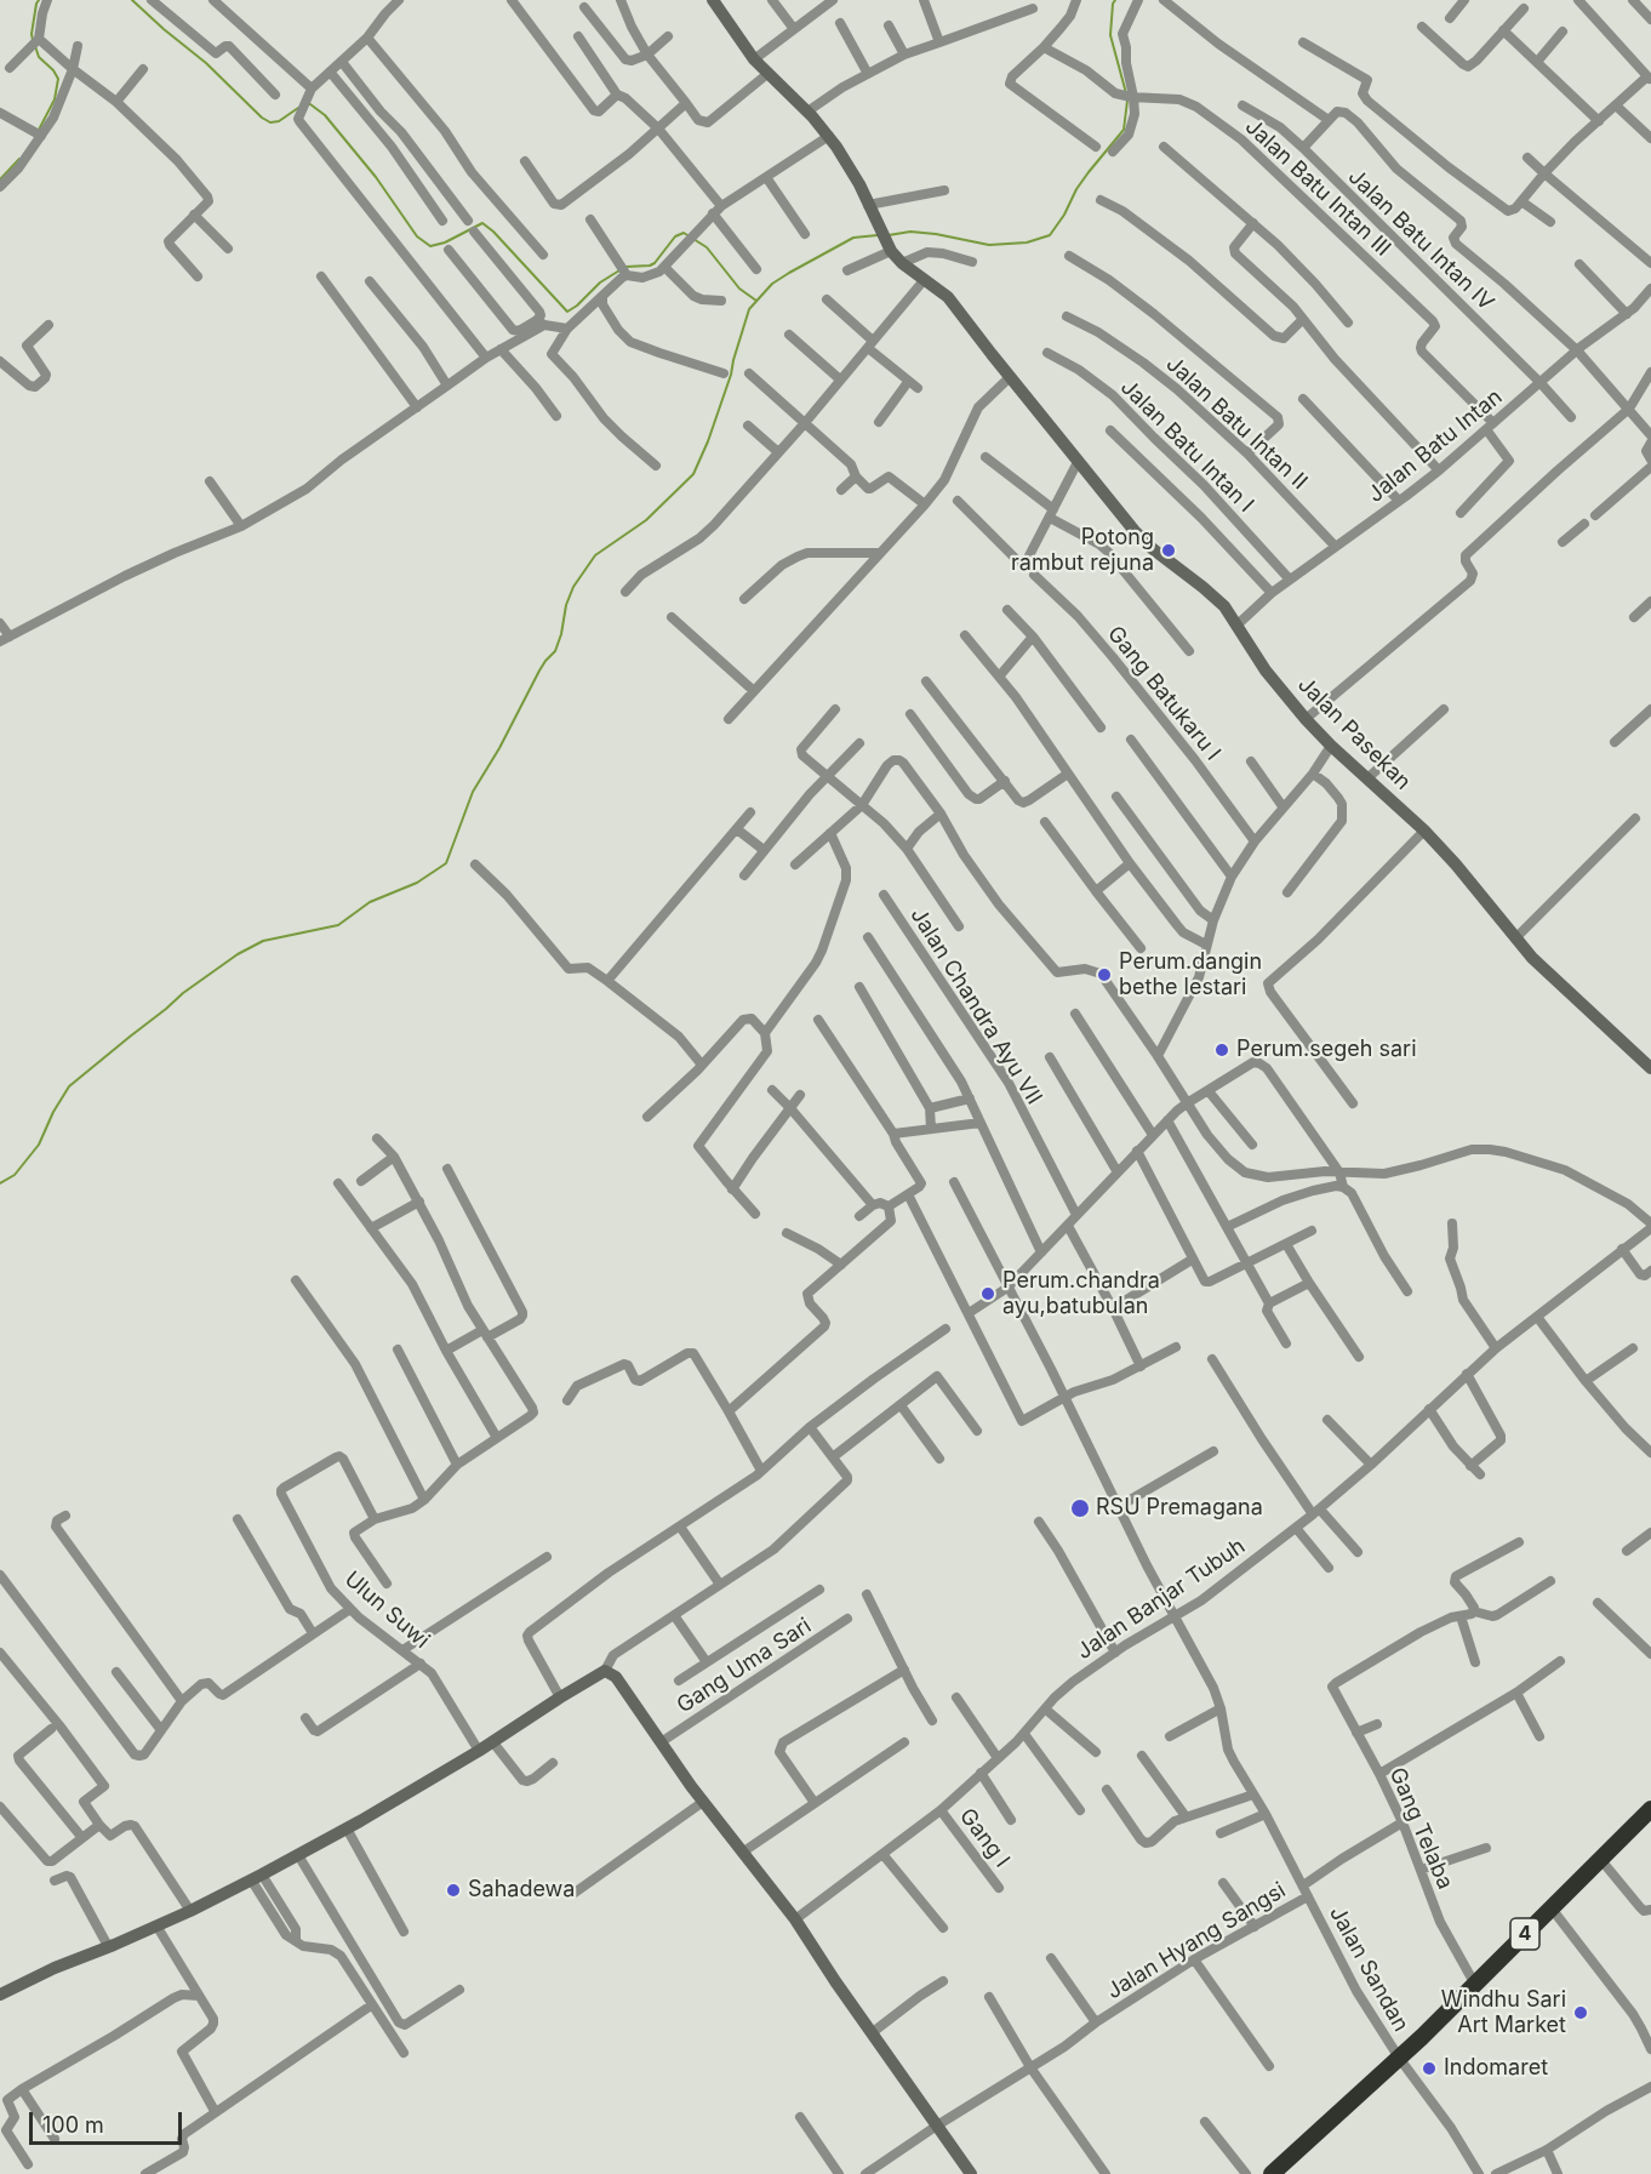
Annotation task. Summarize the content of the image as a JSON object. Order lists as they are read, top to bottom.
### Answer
{
  "streets": {
    "highway": ["4"],
    "street": [
      "Jalan Batu Intan III",
      "Jalan Batu Intan IV",
      "Jalan Batu Intan II",
      "Jalan Batu Intan I",
      "Jalan Batu Intan",
      "Gang Batukaru I",
      "Jalan Pasekan",
      "Jalan Chandra Ayu VII",
      "Jalan Banjar Tubuh",
      "Ulun Suwi",
      "Gang Uma Sari",
      "Gang Telaba",
      "Gang I",
      "Jalan Hyang Sangsi",
      "Jalan Sandan"
    ]
  },
  "crossings": [
    ["Jalan Batu Intan III", "Jalan Batu Intan"],
    ["Jalan Batu Intan IV", "Jalan Batu Intan"],
    ["Jalan Batu Intan II", "Jalan Batu Intan"],
    ["Jalan Batu Intan I", "Jalan Batu Intan"],
    ["Jalan Batu Intan", "Jalan Pasekan"],
    ["Jalan Banjar Tubuh", "Gang I"],
    ["Jalan Banjar Tubuh", "Jalan Hyang Sangsi"],
    ["Gang Telaba", "4"],
    ["4", "Jalan Sandan"],
    ["Jalan Hyang Sangsi", "Jalan Sandan"]
  ],
  "places": [
    "Potong rambut rejuna",
    "Perum.dangin bethe lestari",
    "Perum.segeh sari",
    "Perum.chandra ayu,batubulan",
    "RSU Premagana",
    "Sahadewa",
    "Windhu Sari Art Market",
    "Indomaret"
  ],
  "scale_bar": "100 m"
}
